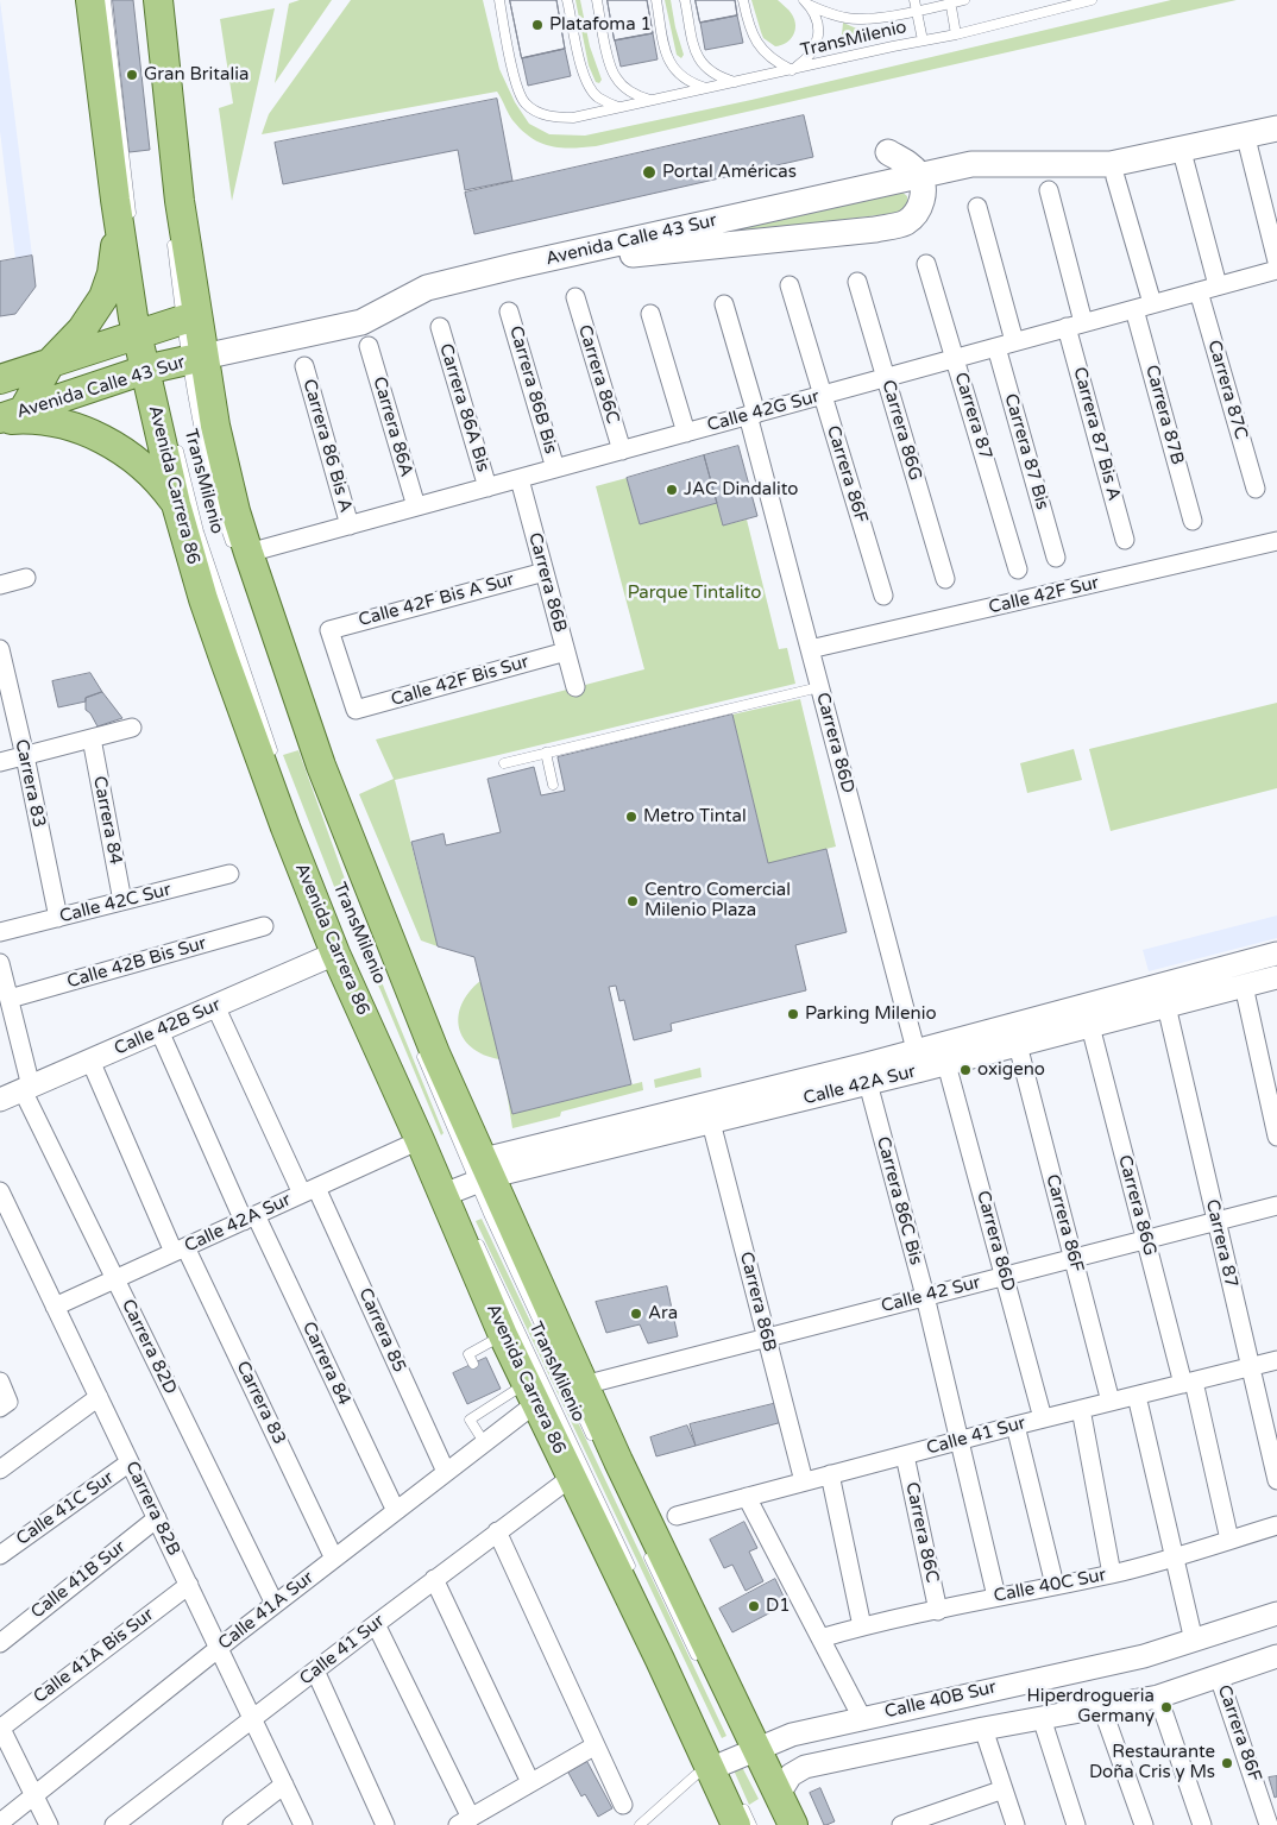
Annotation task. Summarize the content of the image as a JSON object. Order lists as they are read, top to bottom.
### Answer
{
  "streets": {
    "main road": ["Avenida Calle 43 Sur", "Avenida Carrera 86"],
    "street": [
      "Carrera 86C",
      "Carrera 86B Bis",
      "Carrera 87C",
      "Carrera 86A Bis",
      "Calle 42G Sur",
      "Carrera 87B",
      "Carrera 87",
      "Carrera 86A",
      "Carrera 86G",
      "Carrera 87 Bis A",
      "Carrera 86 Bis A",
      "Carrera 87 Bis",
      "Carrera 86F",
      "Carrera 86B",
      "Calle 42F Sur",
      "Calle 42F Bis A Sur",
      "Calle 42F Bis Sur",
      "Carrera 86D",
      "Carrera 83",
      "Carrera 84",
      "Calle 42C Sur",
      "Calle 42B Bis Sur",
      "Calle 42B Sur",
      "Calle 42A Sur",
      "Carrera 86C Bis",
      "Calle 42 Sur",
      "Carrera 85",
      "Carrera 82D",
      "Calle 41 Sur",
      "Calle 41C Sur",
      "Carrera 82B",
      "Calle 41B Sur",
      "Calle 40C Sur",
      "Calle 41A Sur",
      "Calle 41A Bis Sur",
      "Calle 40B Sur"
    ],
    "lane": ["TransMilenio"]
  },
  "crossings": [
    ["TransMilenio", "Avenida Carrera 86"],
    ["TransMilenio", "Calle 42A Sur"],
    ["Avenida Calle 43 Sur", "Avenida Carrera 86"],
    ["Carrera 86C", "Calle 42G Sur"],
    ["Carrera 86C", "Calle 41 Sur"],
    ["Carrera 86C", "Calle 40C Sur"],
    ["Carrera 86B Bis", "Calle 42G Sur"],
    ["Carrera 87C", "Calle 42G Sur"],
    ["Carrera 86A Bis", "Calle 42G Sur"],
    ["Calle 42G Sur", "Carrera 87B"],
    ["Calle 42G Sur", "Carrera 87"],
    ["Calle 42G Sur", "Carrera 86A"],
    ["Calle 42G Sur", "Carrera 86G"],
    ["Calle 42G Sur", "Carrera 87 Bis A"],
    ["Calle 42G Sur", "Carrera 86 Bis A"],
    ["Calle 42G Sur", "Carrera 87 Bis"],
    ["Calle 42G Sur", "Carrera 86F"],
    ["Calle 42G Sur", "Avenida Carrera 86"],
    ["Calle 42G Sur", "Carrera 86B"],
    ["Calle 42G Sur", "Carrera 86D"],
    ["Carrera 87", "Calle 42A Sur"],
    ["Carrera 87", "Calle 42 Sur"],
    ["Carrera 87", "Calle 41 Sur"],
    ["Carrera 86G", "Calle 42A Sur"],
    ["Carrera 86G", "Calle 42 Sur"],
    ["Carrera 86G", "Calle 41 Sur"],
    ["Carrera 86G", "Calle 40C Sur"],
    ["Carrera 86F", "Calle 42A Sur"],
    ["Carrera 86F", "Calle 42 Sur"],
    ["Carrera 86F", "Calle 41 Sur"],
    ["Carrera 86F", "Calle 40B Sur"],
    ["Avenida Carrera 86", "Calle 42B Sur"],
    ["Avenida Carrera 86", "Calle 42A Sur"],
    ["Avenida Carrera 86", "Calle 42 Sur"],
    ["Avenida Carrera 86", "Calle 41 Sur"],
    ["Avenida Carrera 86", "Calle 41A Sur"],
    ["Avenida Carrera 86", "Calle 40B Sur"],
    ["Carrera 86B", "Calle 42F Bis A Sur"],
    ["Carrera 86B", "Calle 42F Bis Sur"],
    ["Carrera 86B", "Calle 42A Sur"],
    ["Carrera 86B", "Calle 42 Sur"],
    ["Carrera 86B", "Calle 41 Sur"],
    ["Calle 42F Sur", "Carrera 86D"],
    ["Calle 42F Bis A Sur", "Calle 42F Bis Sur"],
    ["Carrera 86D", "Calle 42A Sur"],
    ["Carrera 86D", "Calle 42 Sur"],
    ["Carrera 86D", "Calle 41 Sur"],
    ["Carrera 83", "Calle 42C Sur"],
    ["Carrera 83", "Calle 42B Sur"],
    ["Carrera 83", "Calle 42A Sur"],
    ["Carrera 83", "Calle 41A Sur"],
    ["Carrera 84", "Calle 42C Sur"],
    ["Carrera 84", "Calle 42B Sur"],
    ["Carrera 84", "Calle 42A Sur"],
    ["Carrera 84", "Calle 41A Sur"],
    ["Calle 42B Bis Sur", "Carrera 82D"],
    ["Calle 42B Sur", "Carrera 85"],
    ["Calle 42B Sur", "Carrera 82D"],
    ["Calle 42A Sur", "Carrera 86C Bis"],
    ["Calle 42A Sur", "Carrera 85"],
    ["Calle 42A Sur", "Carrera 82D"],
    ["Calle 42A Sur", "Carrera 82B"],
    ["Carrera 86C Bis", "Calle 42 Sur"],
    ["Carrera 86C Bis", "Calle 41 Sur"],
    ["Carrera 86C Bis", "Calle 40C Sur"],
    ["Carrera 85", "Calle 41A Sur"],
    ["Carrera 82D", "Calle 41A Sur"],
    ["Calle 41 Sur", "Carrera 82B"],
    ["Calle 41C Sur", "Carrera 82B"],
    ["Carrera 82B", "Calle 41B Sur"],
    ["Carrera 82B", "Calle 41A Sur"],
    ["Carrera 82B", "Calle 41A Bis Sur"]
  ],
  "parks": ["Parque Tintalito"],
  "places": [
    "Platafoma 1",
    "Gran Britalia",
    "Portal Américas",
    "JAC Dindalito",
    "Metro Tintal",
    "Centro Comercial Milenio Plaza",
    "Parking Milenio",
    "oxigeno",
    "Ara",
    "D1",
    "Hiperdrogueria Germany",
    "Restaurante Doña Cris y Ms"
  ]
}
